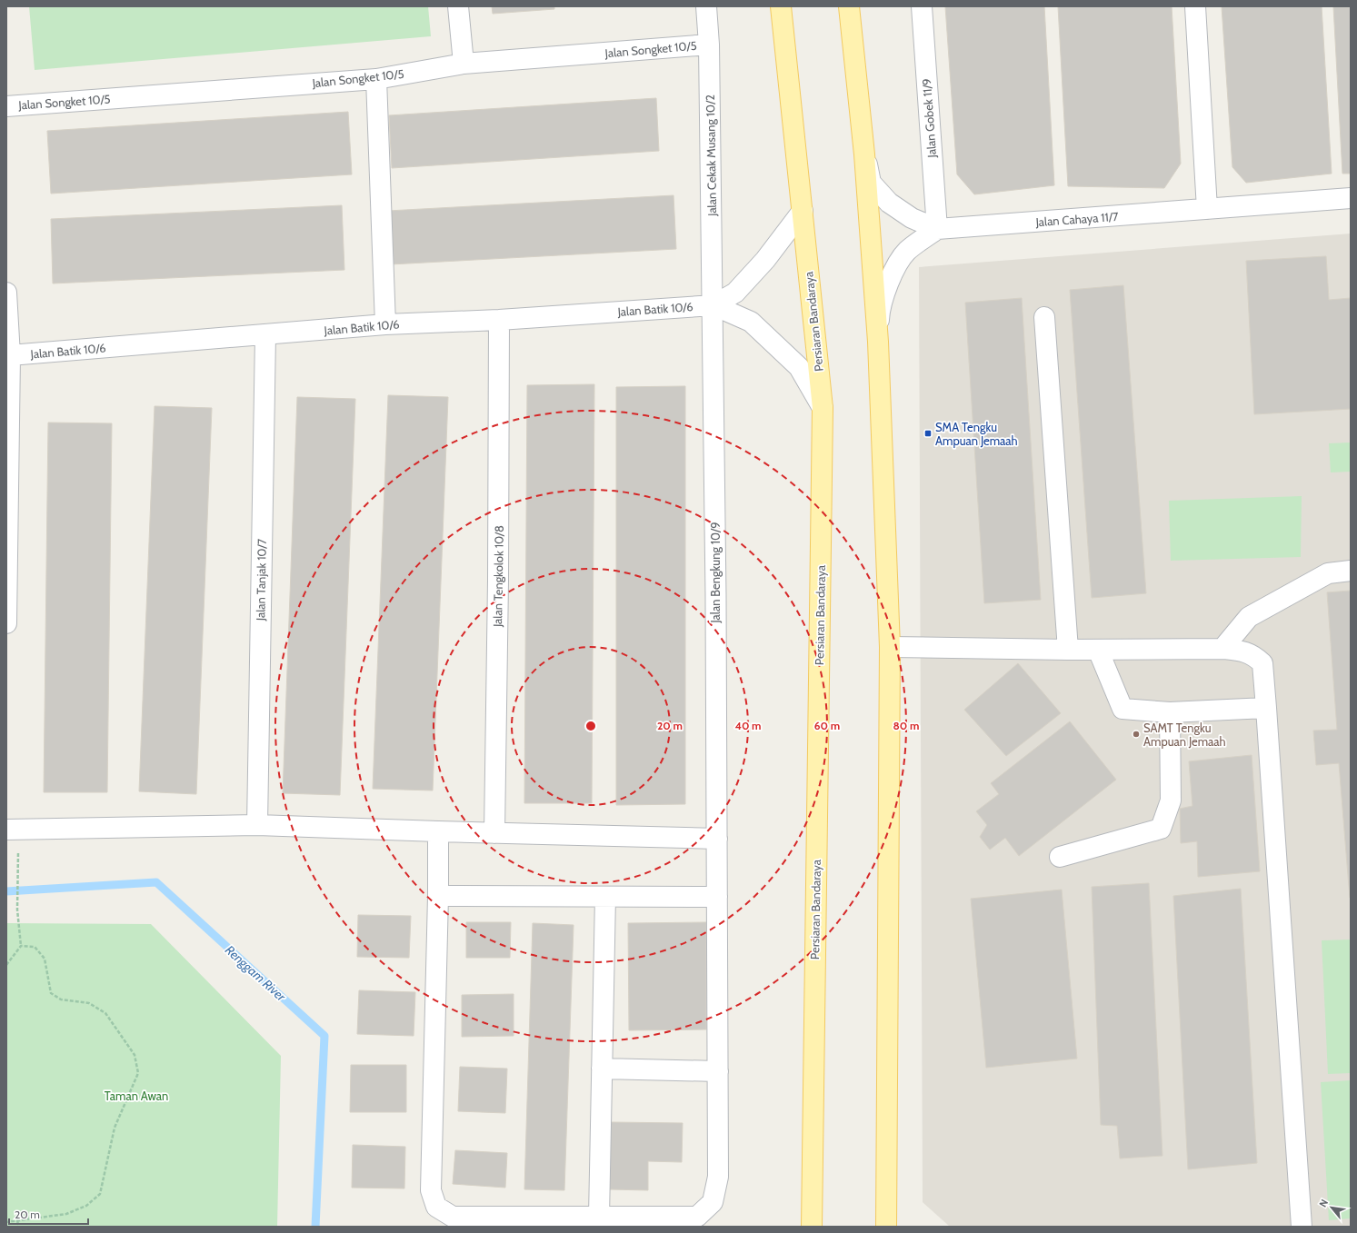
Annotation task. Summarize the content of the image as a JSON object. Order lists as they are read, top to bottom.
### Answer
{
  "streets": {
    "main road": ["Persiaran Bandaraya"],
    "street": [
      "Jalan Songket 10/5",
      "Jalan Gobek 11/9",
      "Jalan Cekak Musang 10/2",
      "Jalan Cahaya 11/7",
      "Jalan Batik 10/6",
      "Jalan Bengkung 10/9",
      "Jalan Tengkolok 10/8",
      "Jalan Tanjak 10/7"
    ]
  },
  "crossings": [
    ["Jalan Songket 10/5", "Jalan Cekak Musang 10/2"],
    ["Jalan Gobek 11/9", "Jalan Cahaya 11/7"],
    ["Jalan Cekak Musang 10/2", "Jalan Batik 10/6"],
    ["Jalan Cekak Musang 10/2", "Jalan Bengkung 10/9"],
    ["Jalan Batik 10/6", "Persiaran Bandaraya"],
    ["Jalan Batik 10/6", "Jalan Bengkung 10/9"],
    ["Jalan Batik 10/6", "Jalan Tengkolok 10/8"],
    ["Jalan Batik 10/6", "Jalan Tanjak 10/7"]
  ],
  "water": ["Renggam River"],
  "parks": ["Taman Awan"],
  "places": {
    "transit": ["SMA Tengku Ampuan Jemaah"],
    "other": ["SAMT Tengku Ampuan Jemaah"]
  },
  "scale_bar": "20 m",
  "north": "top left",
  "rings": [
    "20 m",
    "40 m",
    "60 m",
    "80 m"
  ]
}
